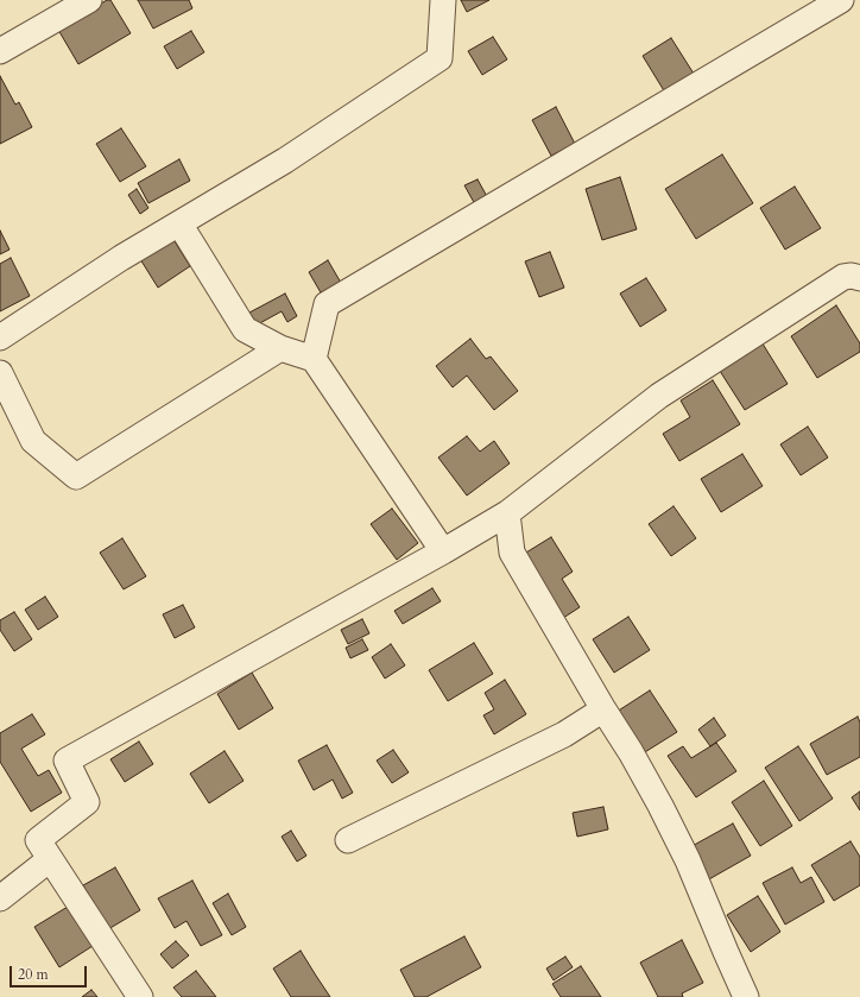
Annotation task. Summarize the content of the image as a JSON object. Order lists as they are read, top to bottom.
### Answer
{
  "scale_bar": "20 m"
}
